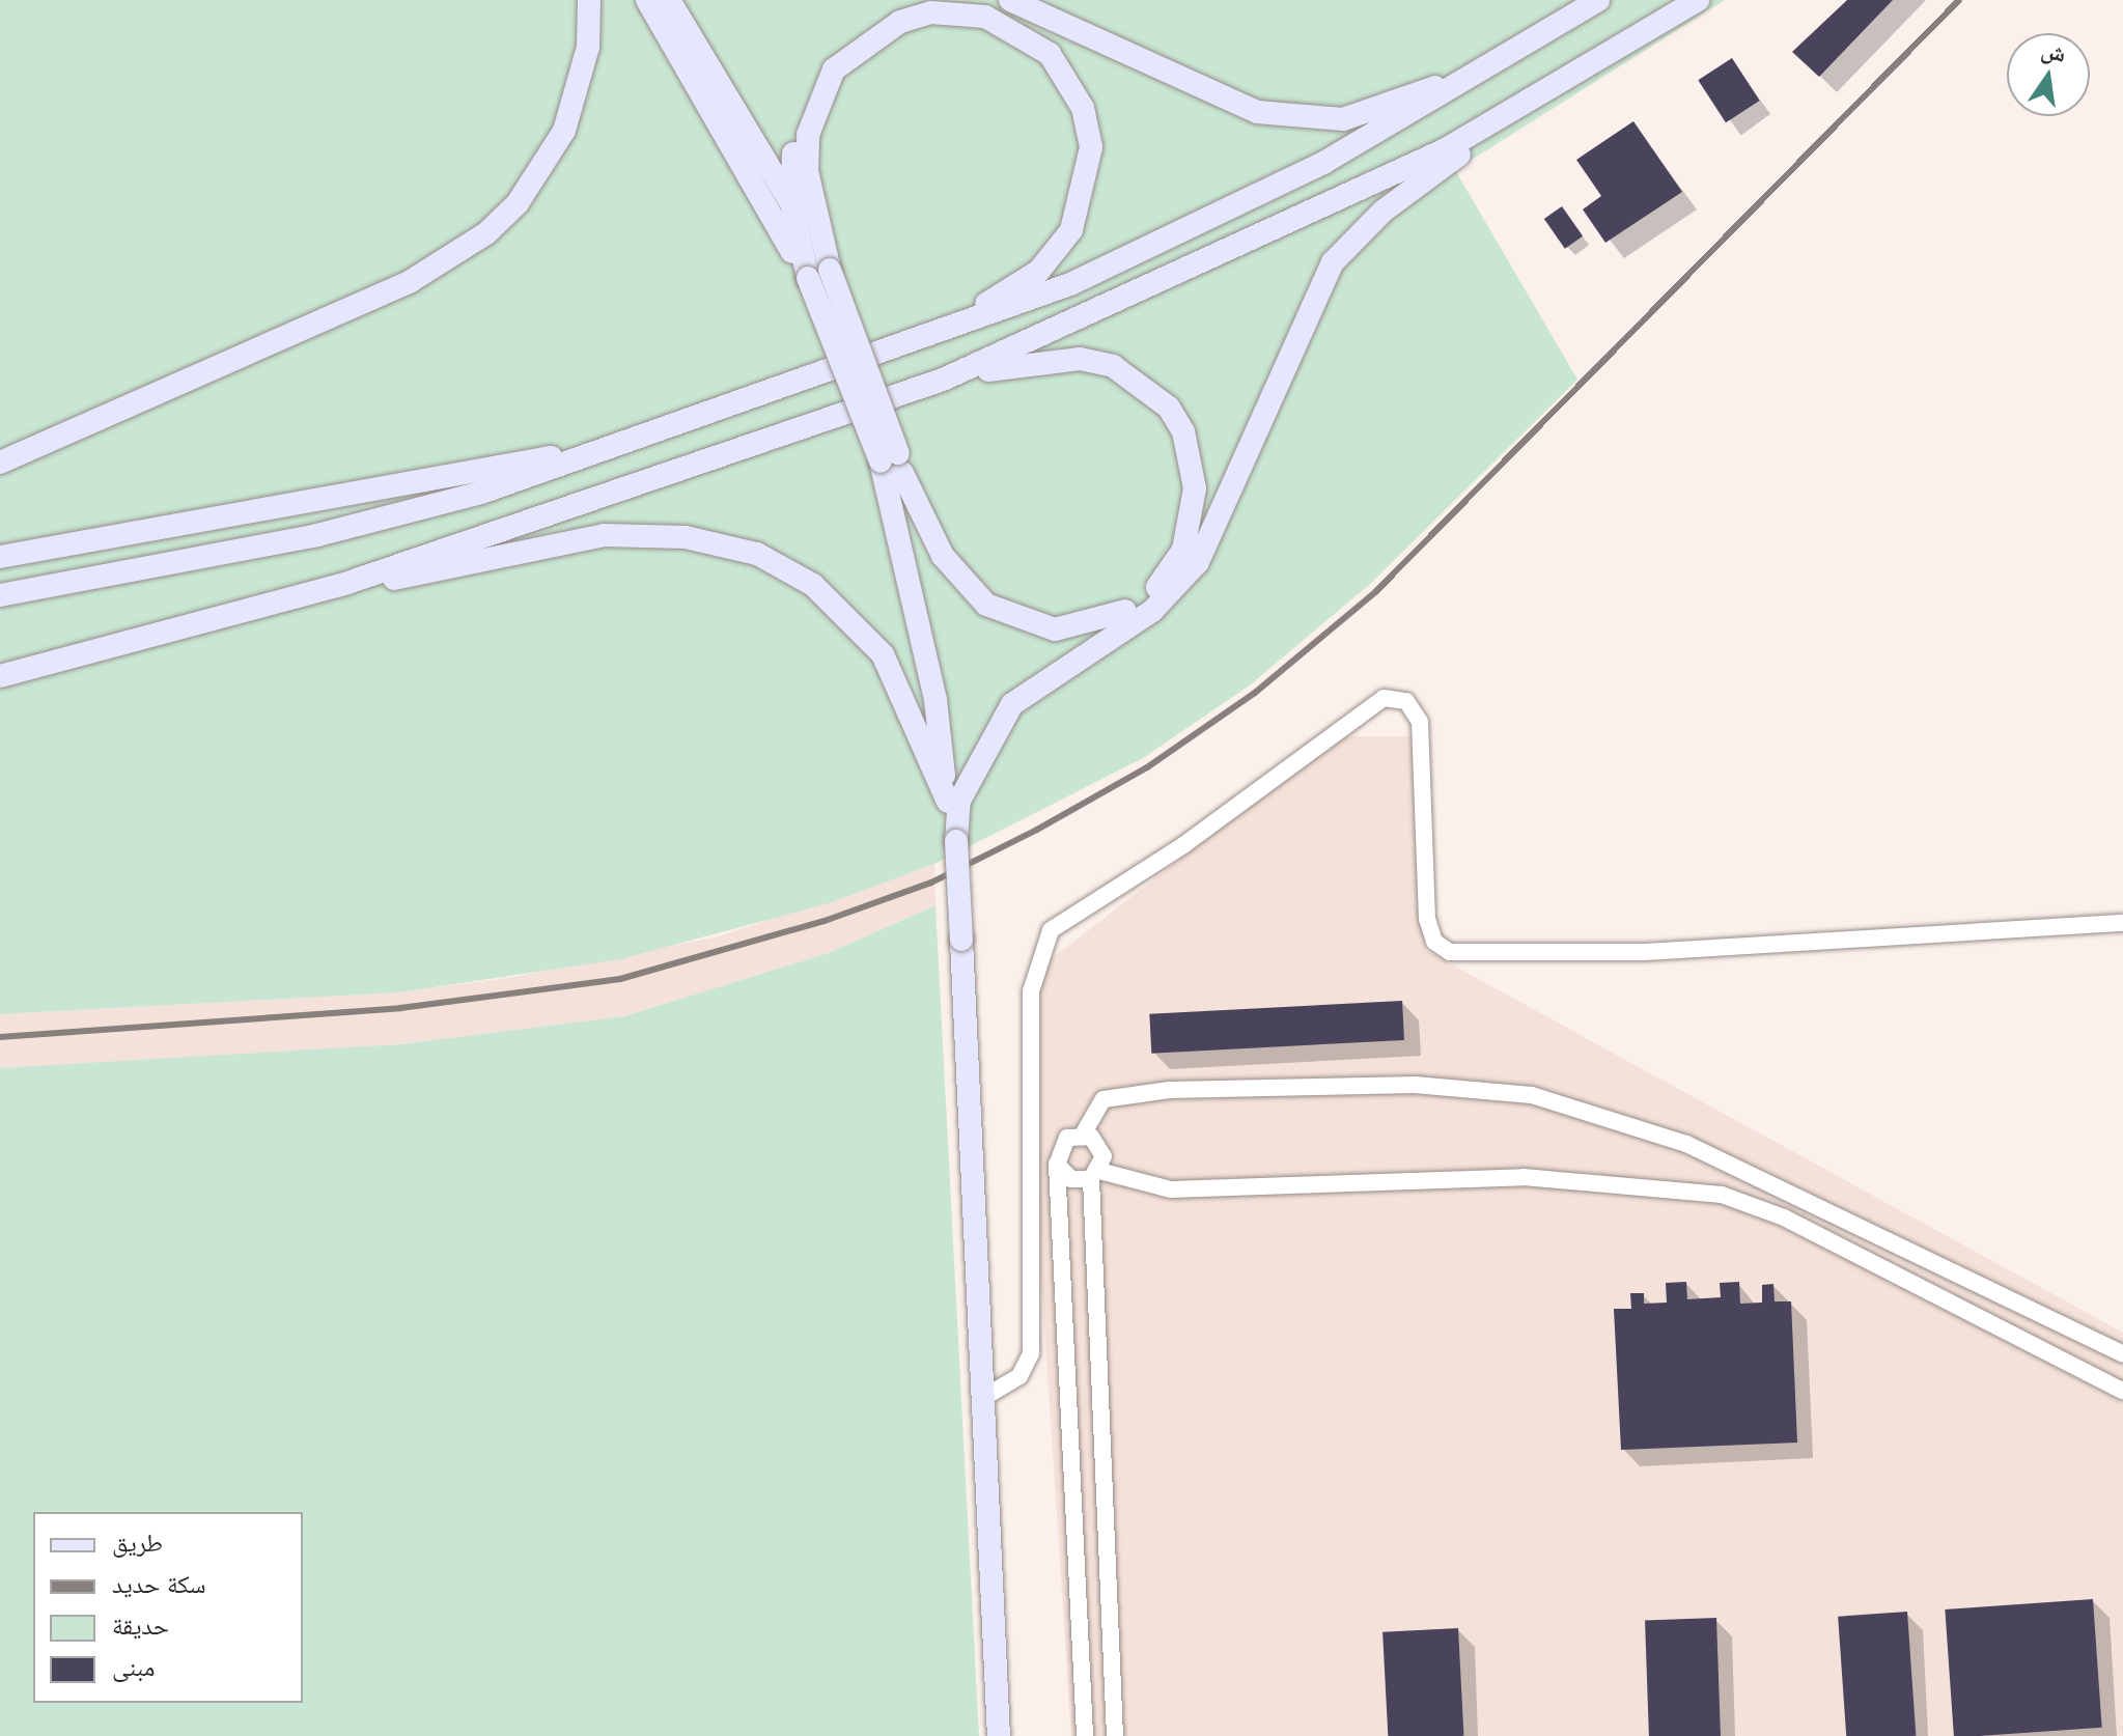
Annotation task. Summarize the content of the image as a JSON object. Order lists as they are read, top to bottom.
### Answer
{
  "legend": [
    "طريق",
    "سكة حديد",
    "حديقة",
    "مبنى"
  ],
  "north": "top"
}
